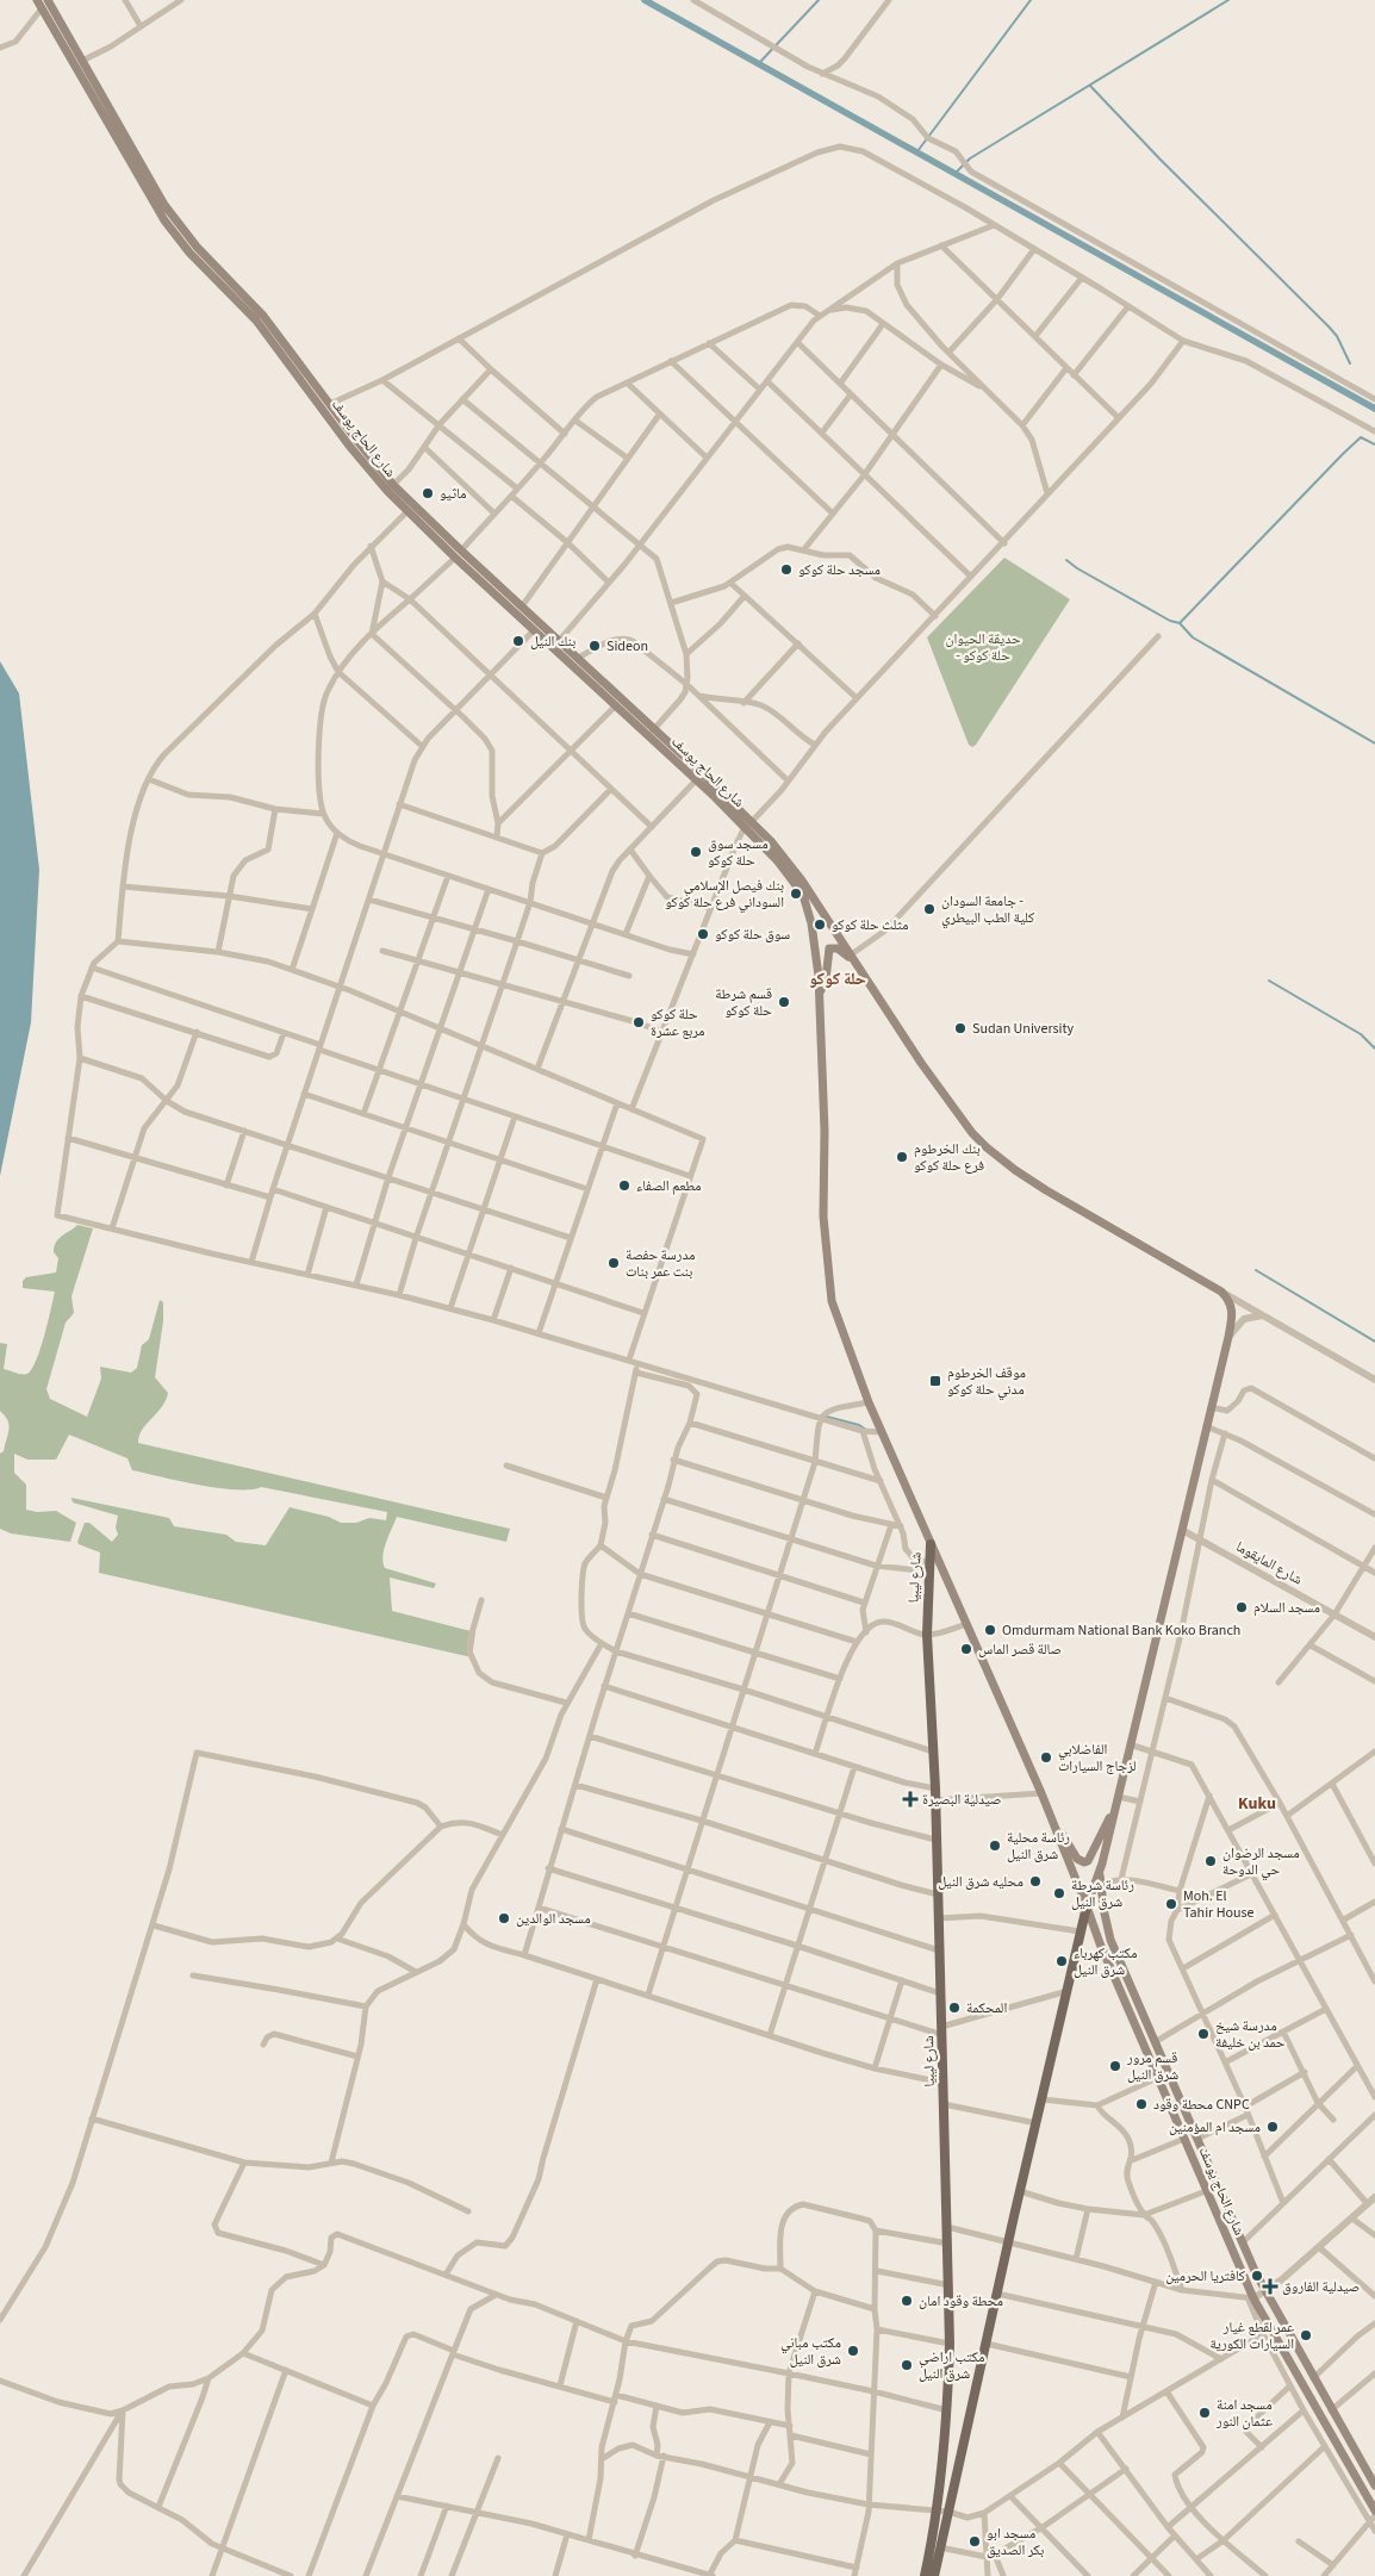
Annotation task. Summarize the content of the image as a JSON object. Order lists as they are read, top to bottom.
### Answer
{
  "streets": {
    "main road": ["شارع الحاج يوسف", "شارع ليبيا"],
    "street": ["شارع المايقوما"]
  },
  "districts": ["حلة كوكو", "Kuku"],
  "parks": ["حديقة الحيوان - حلة كوكو"],
  "places": {
    "other": [
      "ماثيو",
      "مسجد حلة كوكو",
      "بنك النيل",
      "Sideon",
      "مسجد سوق حلة كوكو",
      "بنك فيصل الإسلامي السوداني فرع حلة كوكو",
      "جامعة السودان - كلية الطب البيطري",
      "مثلث حلة كوكو",
      "سوق حلة كوكو",
      "قسم شرطة حلة كوكو",
      "حلة كوكو مربع عشرة",
      "Sudan University",
      "بنك الخرطوم فرع حلة كوكو",
      "مطعم الصفاء",
      "مدرسة حفصة بنت عمر بنات",
      "مسجد السلام",
      "Omdurmam National Bank Koko Branch",
      "صالة قصر الماس",
      "الفاضلابي لزجاج السيارات",
      "رئاسة محلية شرق النيل",
      "مسجد الرضوان حي الدوحة",
      "محليه شرق النيل",
      "رئاسة شرطة شرق النيل",
      "Moh. El Tahir House",
      "مسجد الوالدين",
      "مكتب كهرباء شرق النيل",
      "المحكمة",
      "مدرسة شيخ حمد بن خليفة",
      "قسم مرور شرق النيل",
      "محطة وقود CNPC",
      "مسجد ام المؤمنين",
      "كافتريا الحرمين",
      "محطة وقود امان",
      "عمر لقطع غيار السيارات الكورية",
      "مكتب مباني شرق النيل",
      "مكتب اراضي شرق النيل",
      "مسجد امنة عثمان النور",
      "مسجد ابو بكر الصديق"
    ],
    "transit": ["موقف الخرطوم مدني حلة كوكو"],
    "health": ["صيدلية البصيرة", "صيدلية الفاروق"]
  }
}
